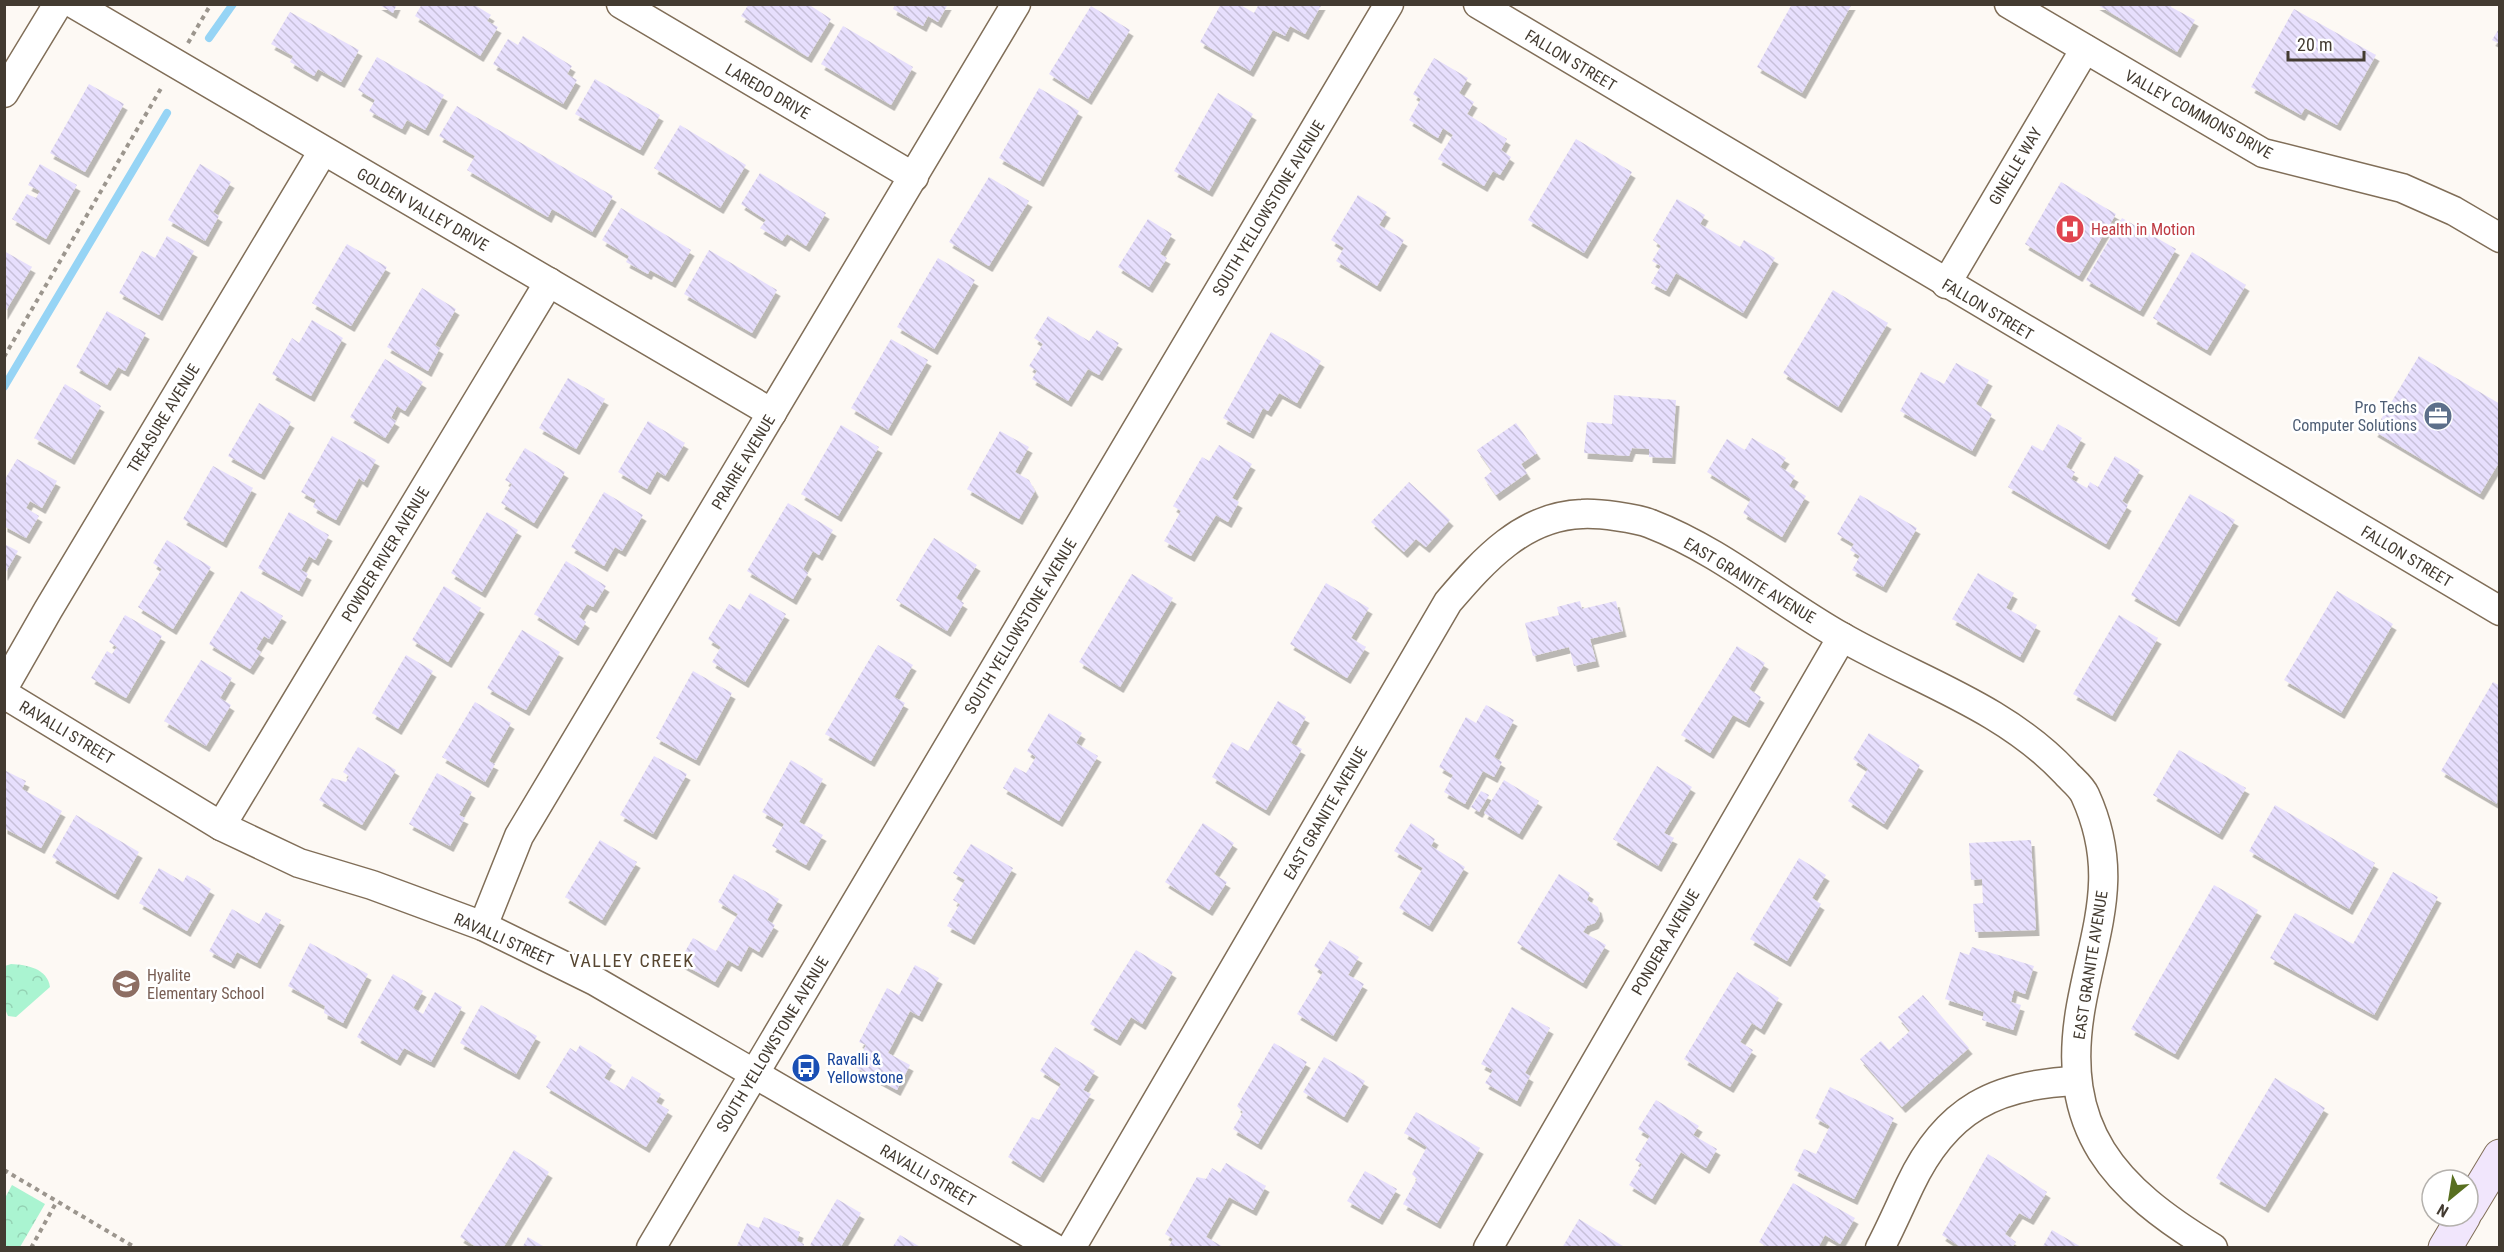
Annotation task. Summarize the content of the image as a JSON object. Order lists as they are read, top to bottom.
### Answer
{
  "streets": {
    "street": [
      "FALLON STREET",
      "LAREDO DRIVE",
      "VALLEY COMMONS DRIVE",
      "GINELLE WAY",
      "SOUTH YELLOWSTONE AVENUE",
      "GOLDEN VALLEY DRIVE",
      "TREASURE AVENUE",
      "PRAIRIE AVENUE",
      "POWDER RIVER AVENUE",
      "EAST GRANITE AVENUE",
      "RAVALLI STREET",
      "PONDERA AVENUE"
    ]
  },
  "crossings": [
    ["FALLON STREET", "GINELLE WAY"],
    ["LAREDO DRIVE", "PRAIRIE AVENUE"],
    ["VALLEY COMMONS DRIVE", "GINELLE WAY"],
    ["SOUTH YELLOWSTONE AVENUE", "RAVALLI STREET"],
    ["GOLDEN VALLEY DRIVE", "TREASURE AVENUE"],
    ["GOLDEN VALLEY DRIVE", "PRAIRIE AVENUE"],
    ["GOLDEN VALLEY DRIVE", "POWDER RIVER AVENUE"],
    ["PRAIRIE AVENUE", "RAVALLI STREET"],
    ["POWDER RIVER AVENUE", "RAVALLI STREET"],
    ["EAST GRANITE AVENUE", "PONDERA AVENUE"]
  ],
  "districts": ["VALLEY CREEK"],
  "places": {
    "hospital": ["Health in Motion"],
    "office": ["Pro Techs Computer Solutions"],
    "school or university": ["Hyalite Elementary School"],
    "bus stop": ["Ravalli & Yellowstone"]
  },
  "scale_bar": "20 m",
  "north": "bottom left"
}
